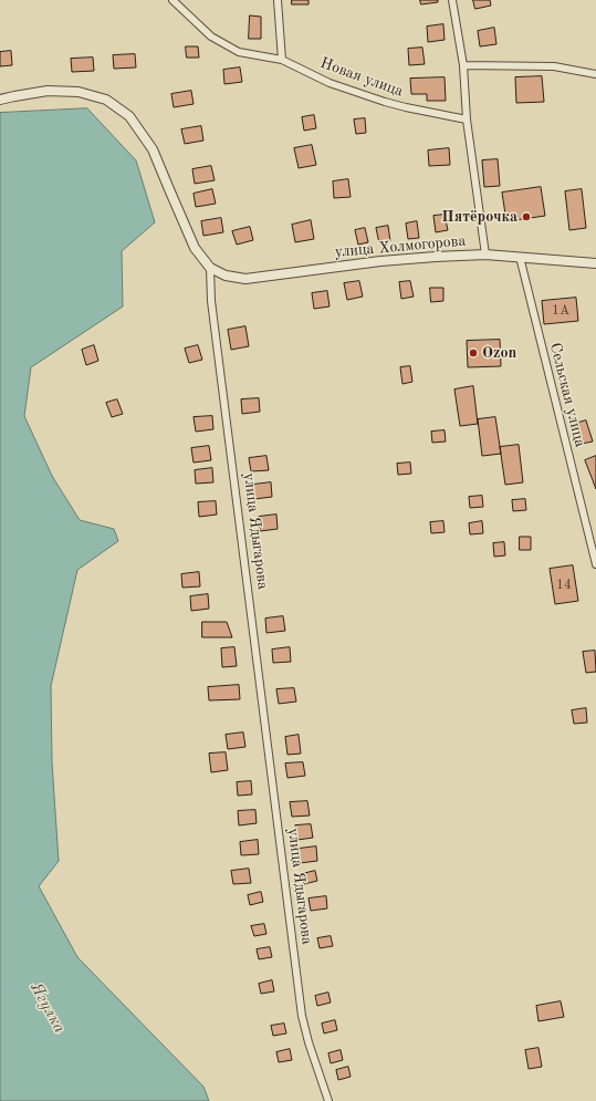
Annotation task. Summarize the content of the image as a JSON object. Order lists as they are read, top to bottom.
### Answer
{
  "streets": {
    "street": [
      "Новая улица",
      "улица Холмогорова",
      "Сельская улица",
      "улица Ядыгарова"
    ]
  },
  "crossings": [
    ["улица Холмогорова", "Сельская улица"],
    ["улица Холмогорова", "улица Ядыгарова"]
  ],
  "water": ["Ягулка"],
  "places": ["Пятёрочка", "Ozon"],
  "house_numbers": ["1А", "14"]
}
